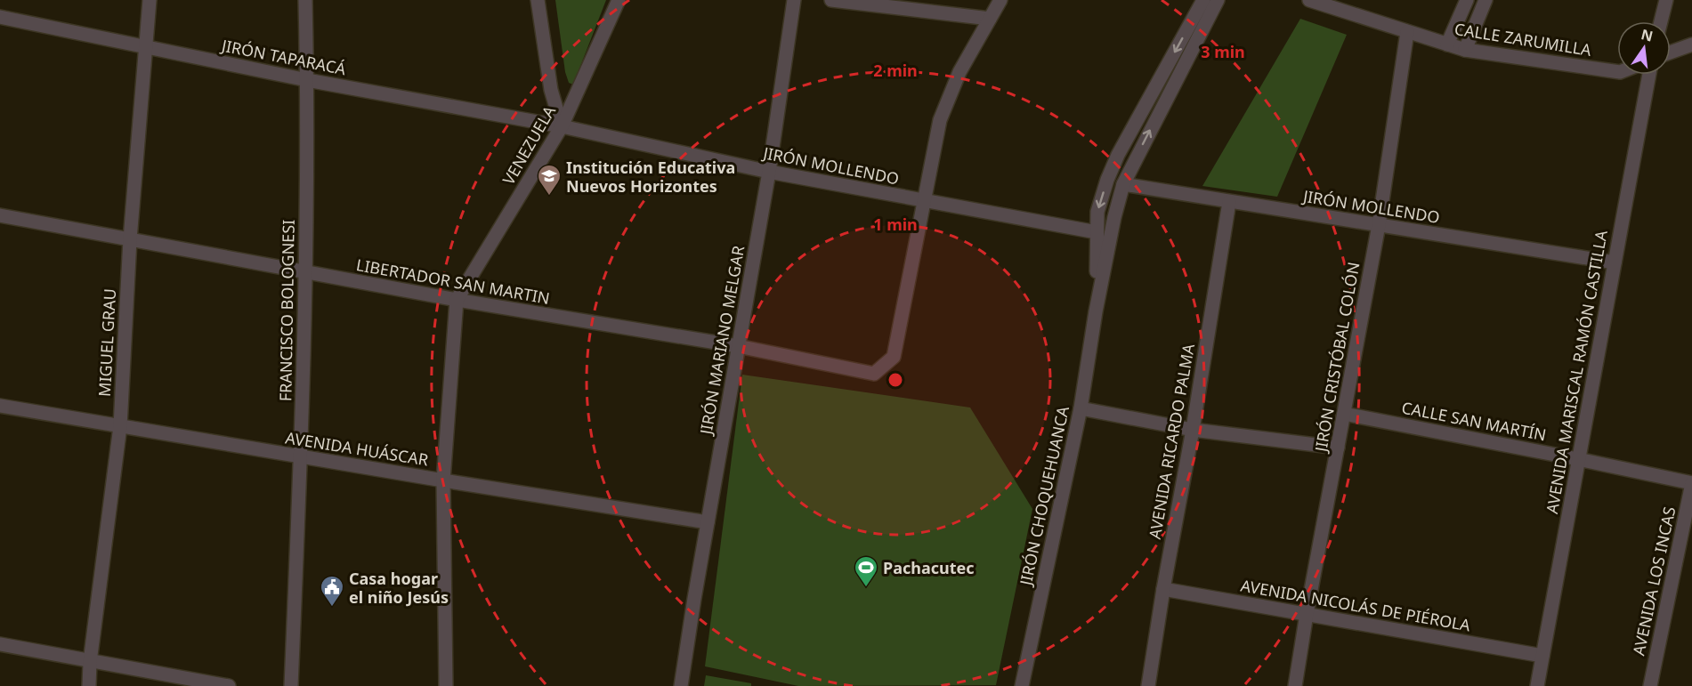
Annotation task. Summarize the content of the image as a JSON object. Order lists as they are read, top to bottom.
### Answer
{
  "streets": {
    "street": [
      "CALLE ZARUMILLA",
      "JIRÓN TAPARACÁ",
      "VENEZUELA",
      "JIRÓN MOLLENDO",
      "LIBERTADOR SAN MARTIN",
      "FRANCISCO BOLOGNESI",
      "JIRÓN MARIANO MELGAR",
      "MIGUEL GRAU",
      "JIRÓN CRISTÓBAL COLÓN",
      "AVENIDA MARISCAL RAMÓN CASTILLA",
      "CALLE SAN MARTÍN",
      "AVENIDA RICARDO PALMA",
      "AVENIDA HUÁSCAR",
      "JIRÓN CHOQUEHUANCA",
      "AVENIDA LOS INCAS",
      "AVENIDA NICOLÁS DE PIÉROLA"
    ]
  },
  "crossings": [
    ["CALLE ZARUMILLA", "JIRÓN CRISTÓBAL COLÓN"],
    ["JIRÓN TAPARACÁ", "VENEZUELA"],
    ["JIRÓN TAPARACÁ", "JIRÓN MOLLENDO"],
    ["JIRÓN TAPARACÁ", "FRANCISCO BOLOGNESI"],
    ["JIRÓN TAPARACÁ", "MIGUEL GRAU"],
    ["VENEZUELA", "JIRÓN MOLLENDO"],
    ["VENEZUELA", "LIBERTADOR SAN MARTIN"],
    ["JIRÓN MOLLENDO", "LIBERTADOR SAN MARTIN"],
    ["JIRÓN MOLLENDO", "JIRÓN MARIANO MELGAR"],
    ["JIRÓN MOLLENDO", "JIRÓN CRISTÓBAL COLÓN"],
    ["JIRÓN MOLLENDO", "AVENIDA MARISCAL RAMÓN CASTILLA"],
    ["JIRÓN MOLLENDO", "AVENIDA RICARDO PALMA"],
    ["JIRÓN MOLLENDO", "JIRÓN CHOQUEHUANCA"],
    ["LIBERTADOR SAN MARTIN", "FRANCISCO BOLOGNESI"],
    ["LIBERTADOR SAN MARTIN", "JIRÓN MARIANO MELGAR"],
    ["LIBERTADOR SAN MARTIN", "MIGUEL GRAU"],
    ["FRANCISCO BOLOGNESI", "AVENIDA HUÁSCAR"],
    ["JIRÓN MARIANO MELGAR", "AVENIDA HUÁSCAR"],
    ["MIGUEL GRAU", "AVENIDA HUÁSCAR"],
    ["JIRÓN CRISTÓBAL COLÓN", "CALLE SAN MARTÍN"],
    ["JIRÓN CRISTÓBAL COLÓN", "AVENIDA NICOLÁS DE PIÉROLA"],
    ["AVENIDA MARISCAL RAMÓN CASTILLA", "CALLE SAN MARTÍN"],
    ["AVENIDA MARISCAL RAMÓN CASTILLA", "AVENIDA NICOLÁS DE PIÉROLA"],
    ["CALLE SAN MARTÍN", "AVENIDA LOS INCAS"],
    ["AVENIDA RICARDO PALMA", "AVENIDA NICOLÁS DE PIÉROLA"]
  ],
  "places": {
    "school or university": ["Institución Educativa Nuevos Horizontes"],
    "sports": ["Pachacutec"],
    "public building": ["Casa hogar el niño Jesús"]
  },
  "north": "top",
  "rings": ["3 min", "2 min", "1 min"]
}
